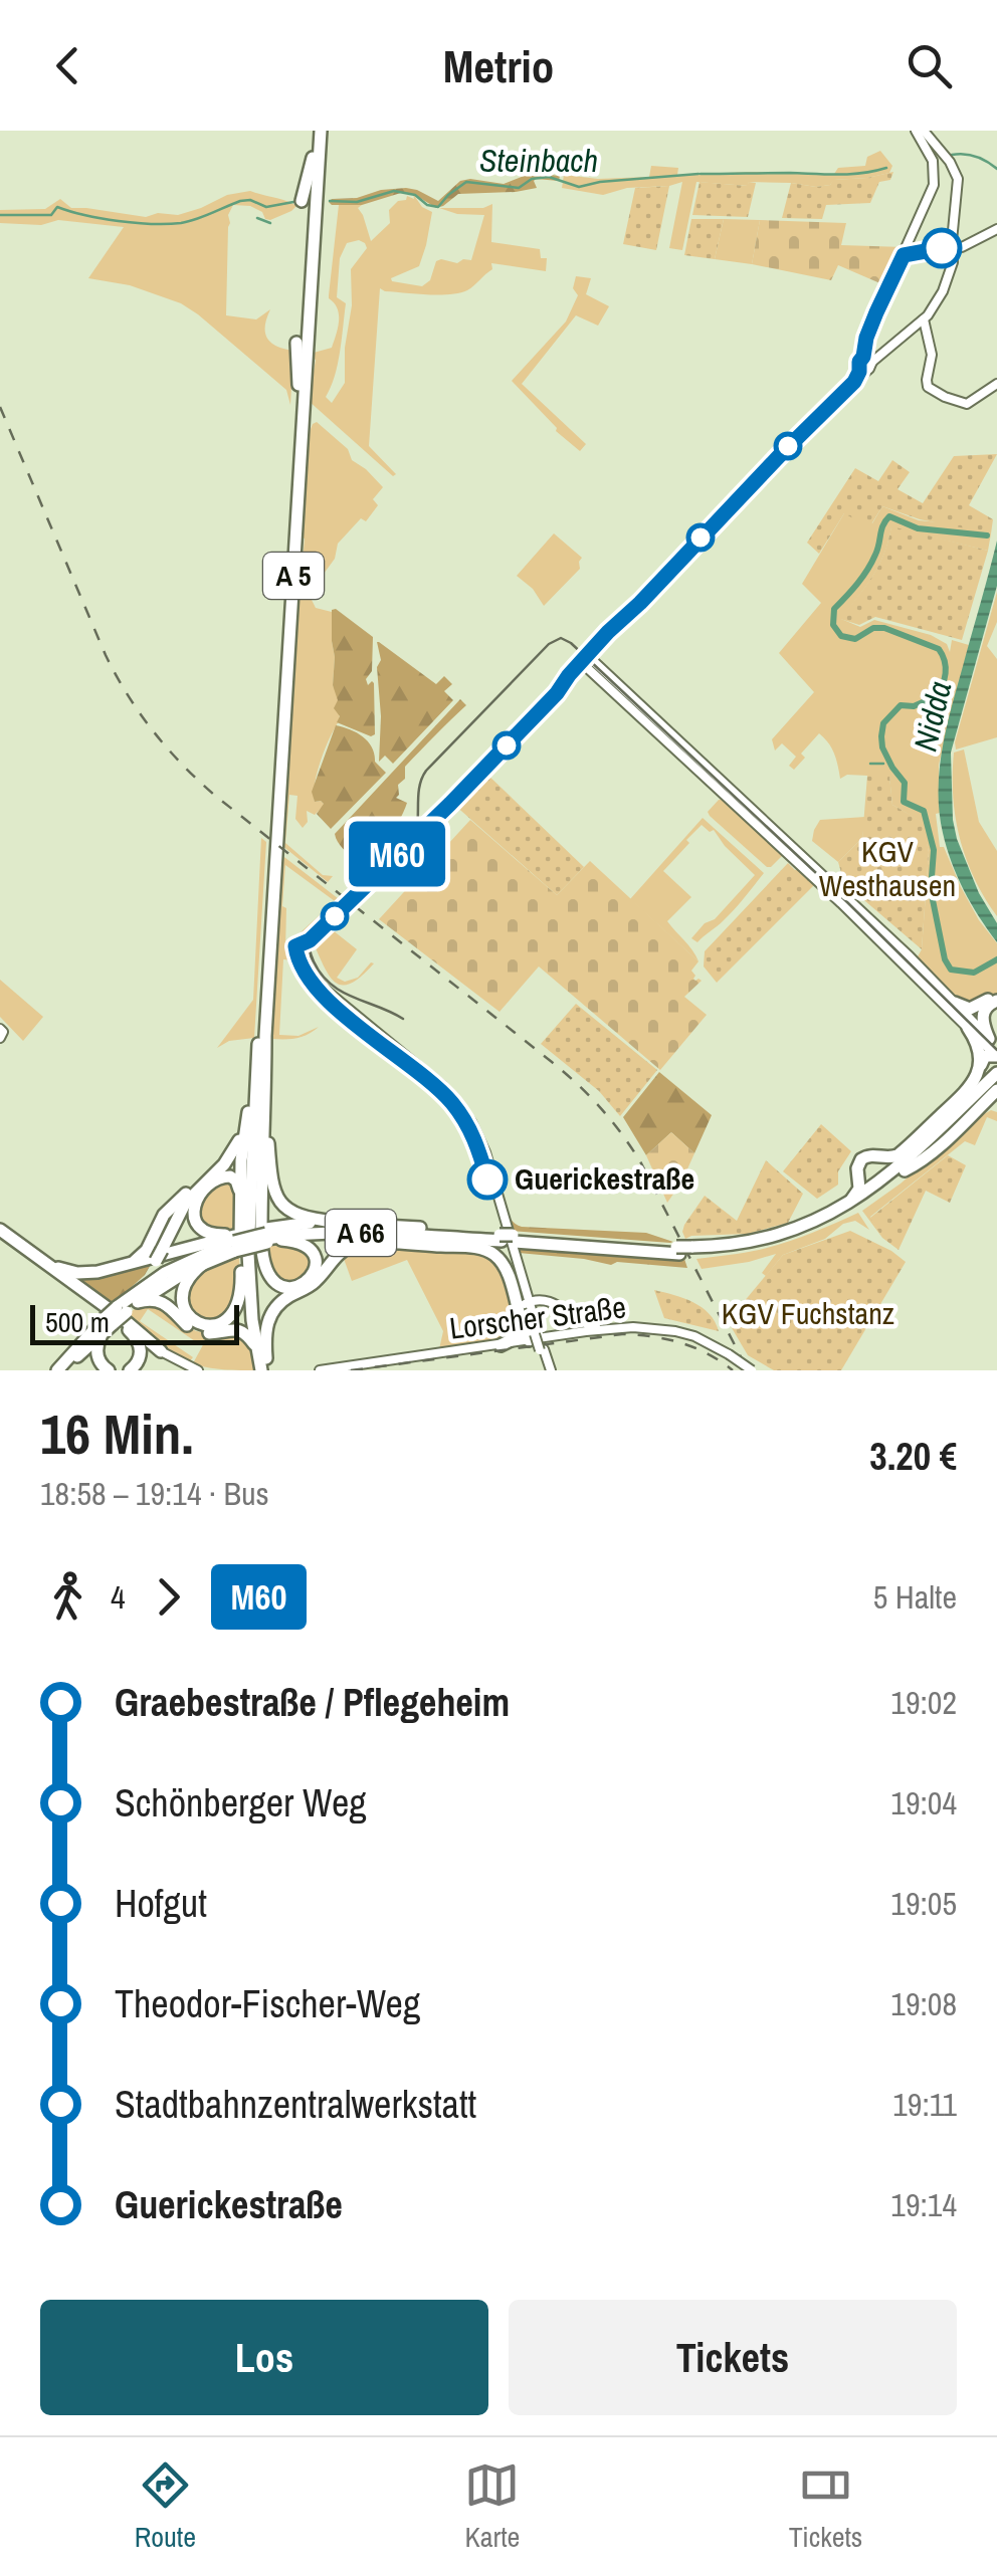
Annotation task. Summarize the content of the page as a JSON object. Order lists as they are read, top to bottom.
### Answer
{
  "streets": {
    "highway": ["A 5", "A 66"],
    "main road": ["Lorscher Straße"]
  },
  "water": ["Steinbach", "Nidda"],
  "parks": ["KGV Westhausen", "KGV Fuchstanz"],
  "places": ["Guerickestraße"],
  "lines": ["bus line M60"],
  "scale_bar": "500 m",
  "page": {
    "header": "Metrio",
    "on_map": "M60",
    "scale": "500 m",
    "heading": ["16 Min.", "18:58 – 19:14 · Bus", "3.20 €"],
    "legs": ["4", "M60", "5 Halte"],
    "list": [
      {
        "name": "Graebestraße / Pflegeheim",
        "value": "19:02"
      },
      {
        "name": "Schönberger Weg",
        "value": "19:04"
      },
      {
        "name": "Hofgut",
        "value": "19:05"
      },
      {
        "name": "Theodor-Fischer-Weg",
        "value": "19:08"
      },
      {
        "name": "Stadtbahnzentralwerkstatt",
        "value": "19:11"
      },
      {
        "name": "Guerickestraße",
        "value": "19:14"
      }
    ],
    "buttons": ["Los", "Tickets"],
    "tabs": ["Route", "Karte", "Tickets"]
  }
}
